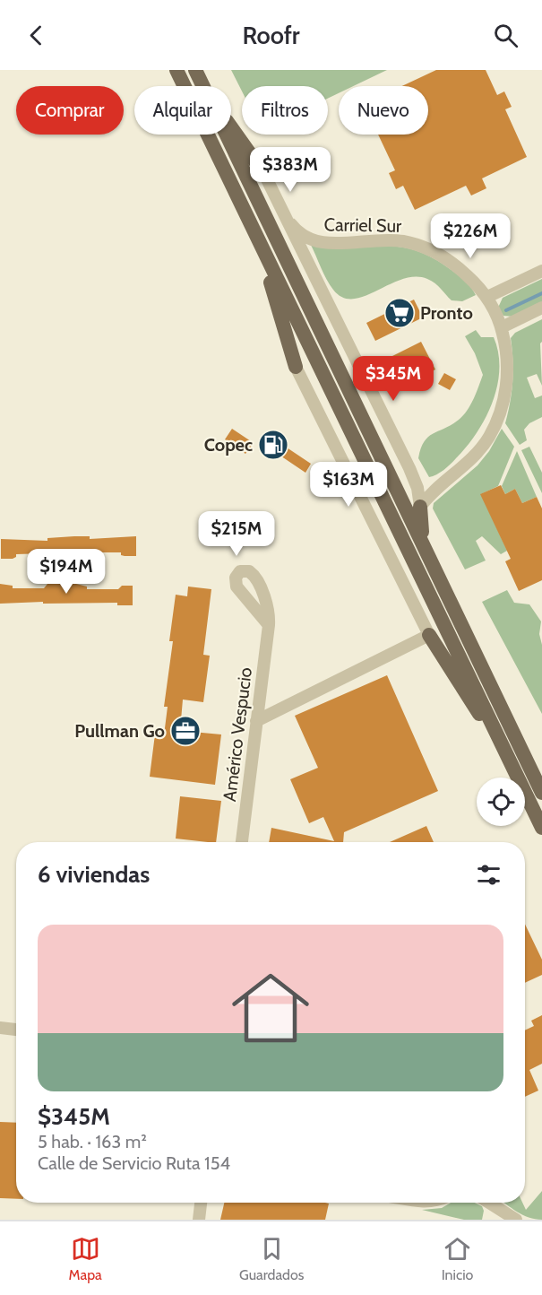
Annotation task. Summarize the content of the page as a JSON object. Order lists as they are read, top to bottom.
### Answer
{
  "streets": {
    "street": ["Carriel Sur", "Américo Vespucio"]
  },
  "places": {
    "supermarket": ["Pronto"],
    "fuel station": ["Copec"],
    "office": ["Pullman Go"]
  },
  "page": {
    "header": "Roofr",
    "chip": [
      "Comprar",
      "Alquilar",
      "Filtros",
      "Nuevo"
    ],
    "price": [
      "$383M",
      "$226M",
      "$345M",
      "$163M",
      "$215M",
      "$194M"
    ],
    "heading": "6 viviendas",
    "list": [
      {
        "name": "$345M",
        "note": "5 hab. · 163 m² · Calle de Servicio Ruta 154"
      }
    ],
    "tabs": ["Mapa", "Guardados", "Inicio"]
  }
}
